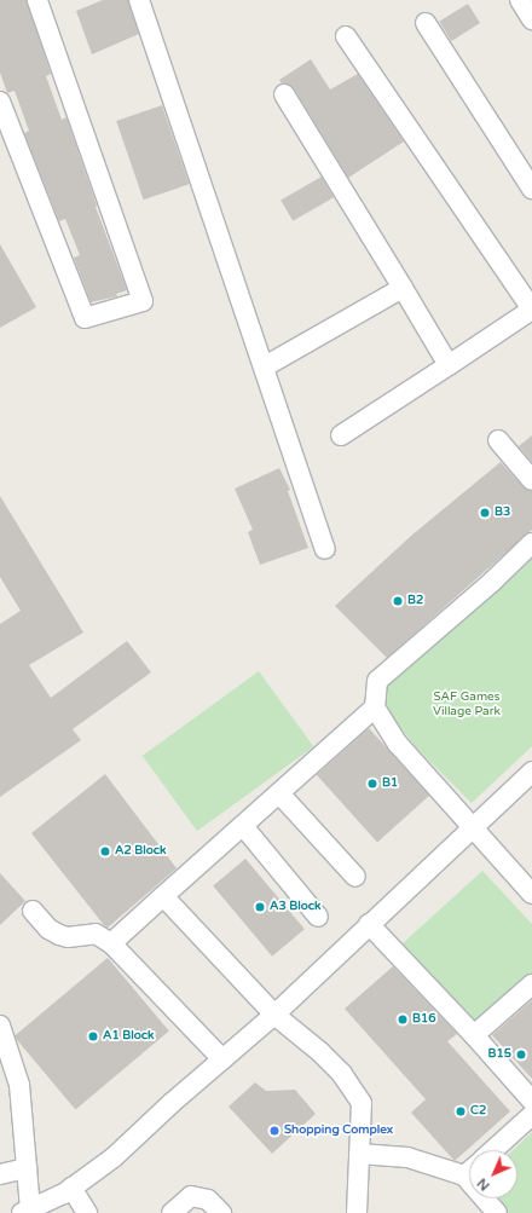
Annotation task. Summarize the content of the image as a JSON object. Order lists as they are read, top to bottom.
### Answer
{
  "parks": ["SAF Games Village Park"],
  "places": [
    "B3",
    "B2",
    "B1",
    "A2 Block",
    "A3 Block",
    "B16",
    "A1 Block",
    "B15",
    "C2",
    "Shopping Complex"
  ],
  "north": "bottom left"
}
